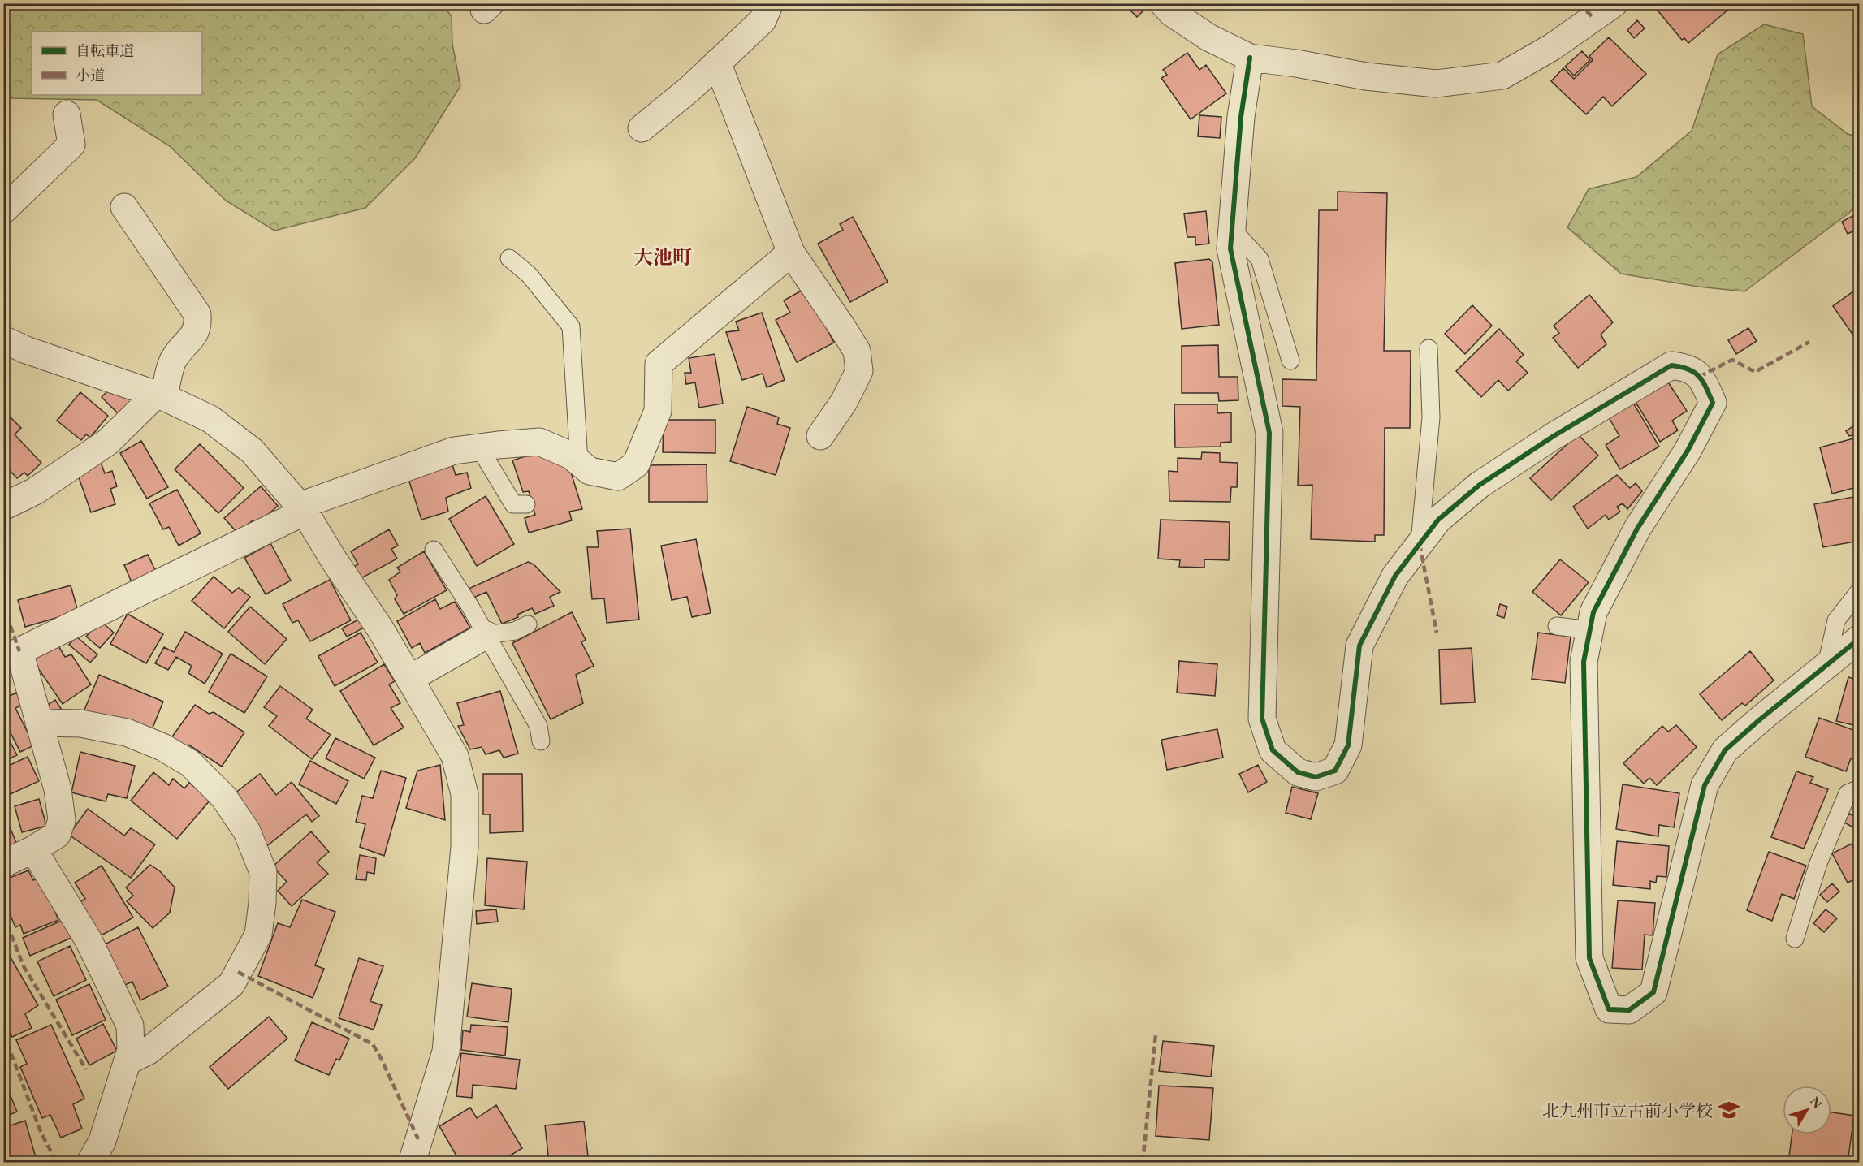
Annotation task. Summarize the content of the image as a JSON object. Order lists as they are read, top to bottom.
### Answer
{
  "districts": ["大池町"],
  "places": {
    "school or university": ["北九州市立古前小学校"]
  },
  "legend": ["自転車道", "小道"],
  "north": "top right"
}
